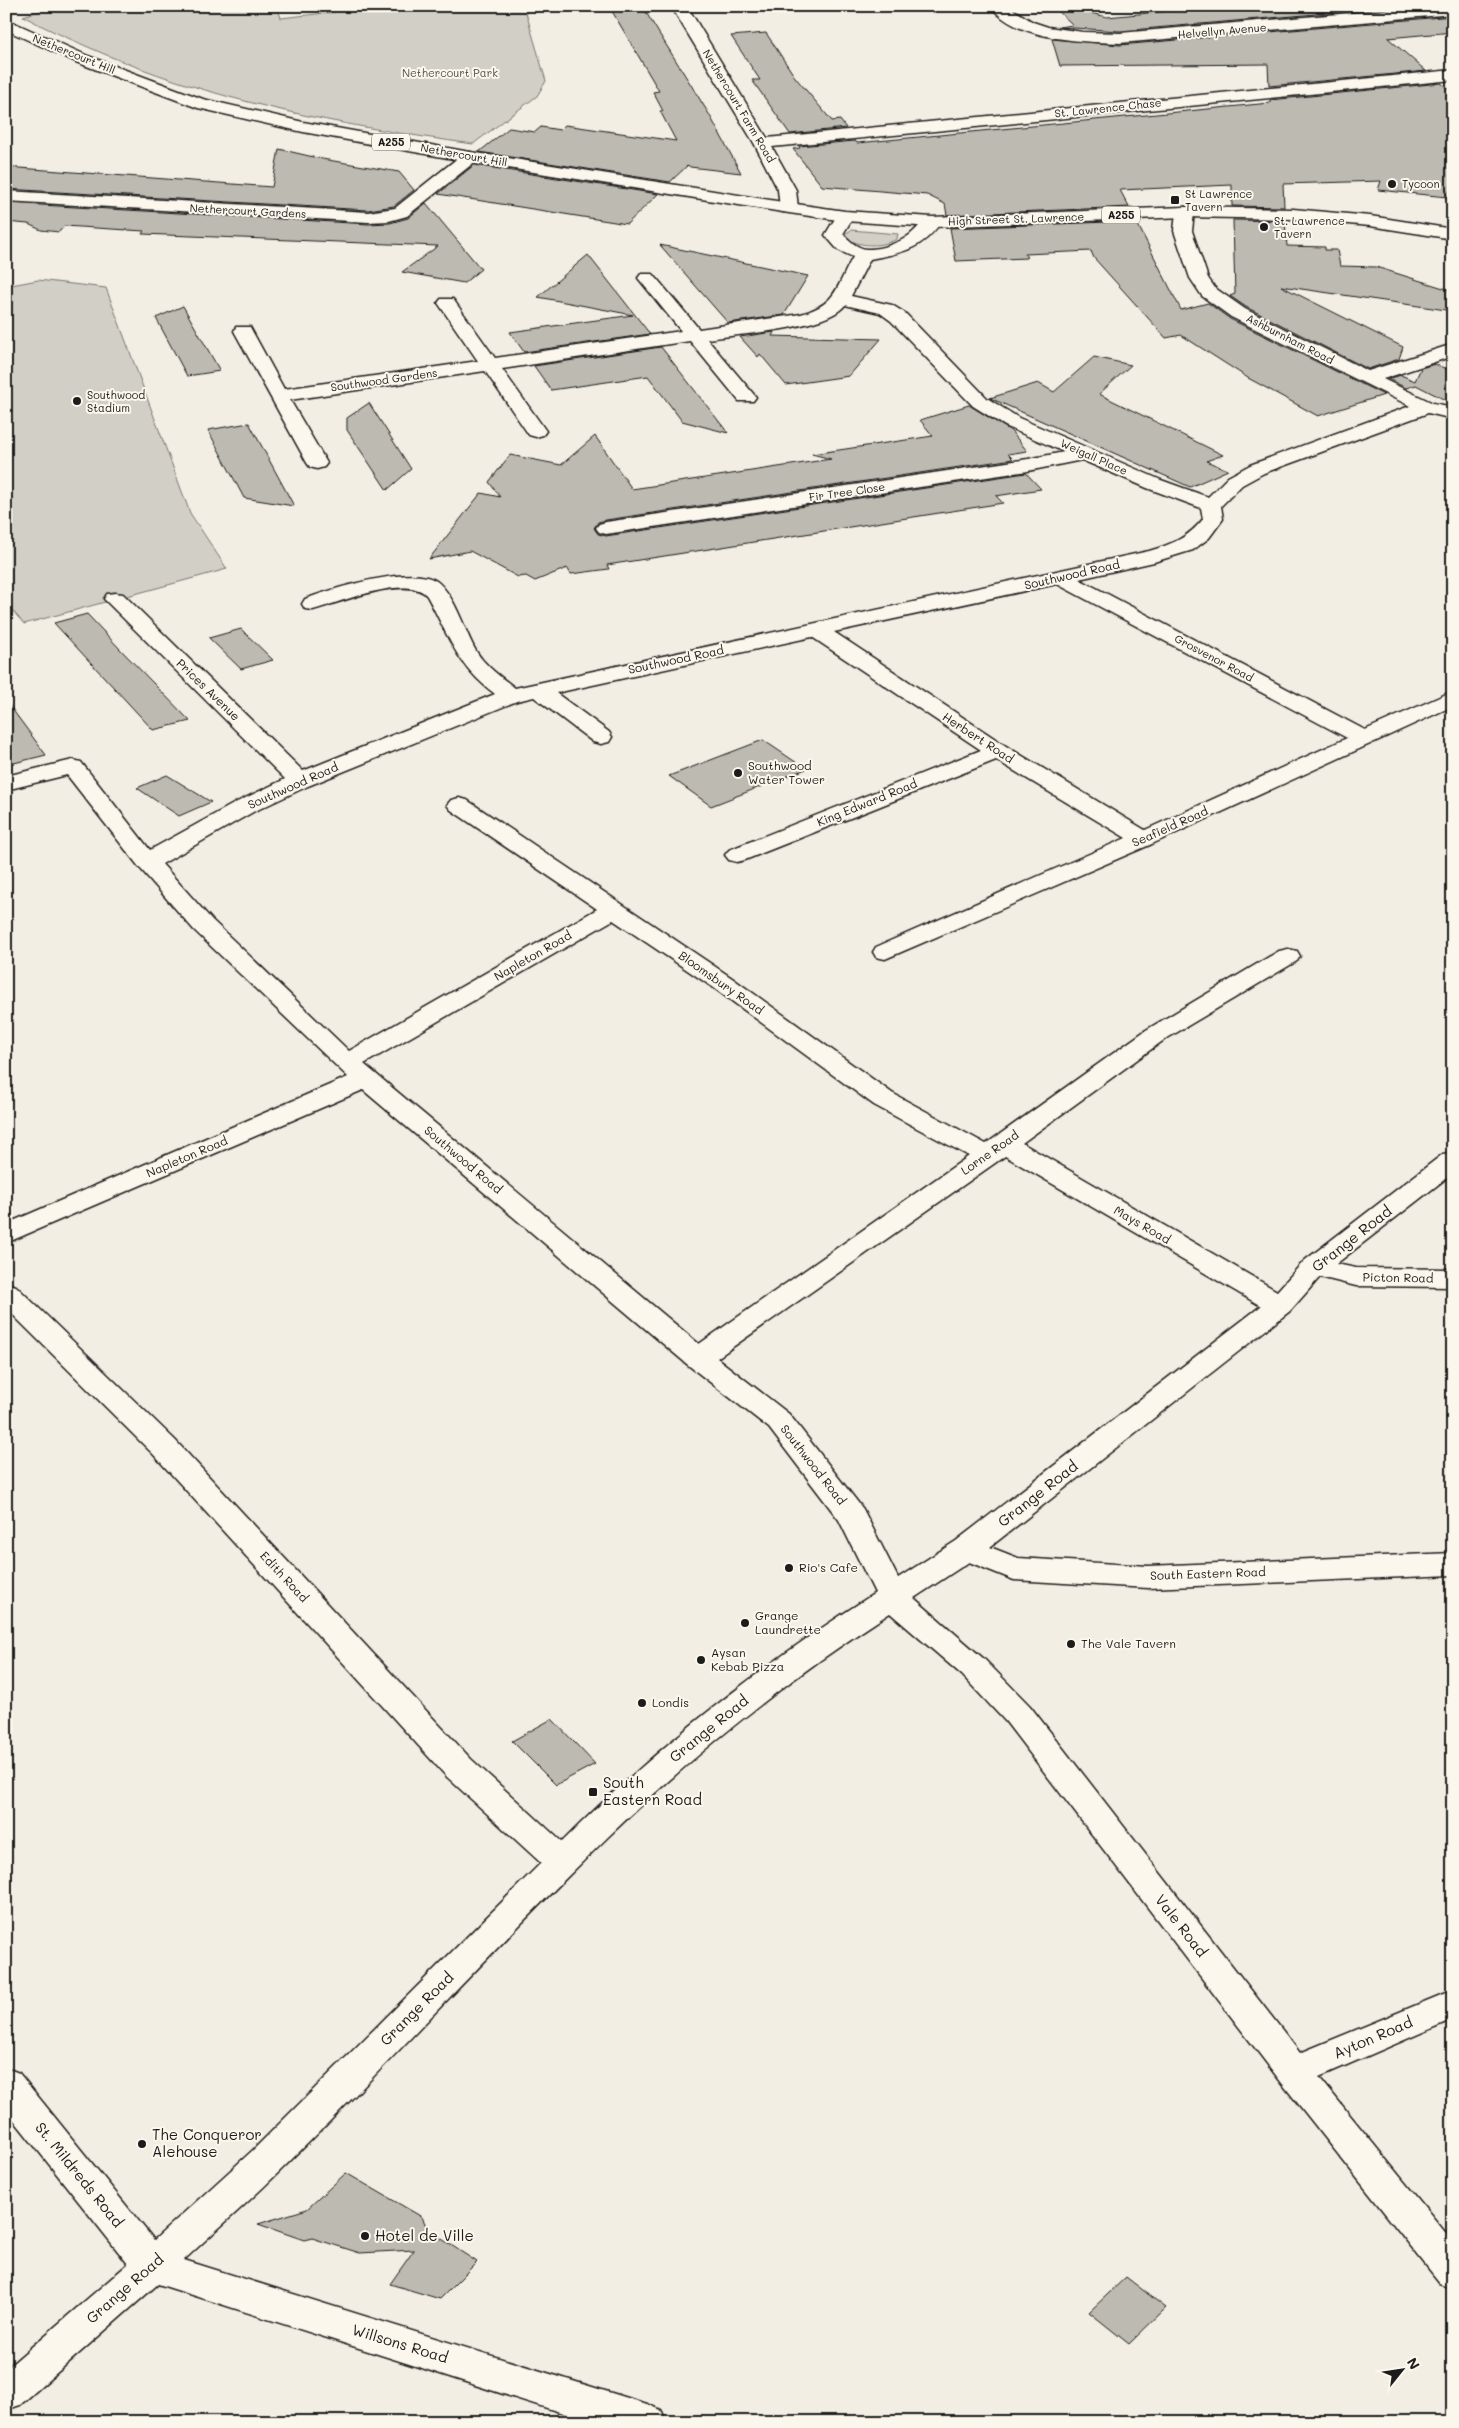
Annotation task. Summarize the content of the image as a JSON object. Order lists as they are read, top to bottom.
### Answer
{
  "streets": {
    "street": [
      "Helvellyn Avenue",
      "Nethercourt Hill",
      "Nethercourt Farm Road",
      "St. Lawrence Chase",
      "A255",
      "Nethercourt Gardens",
      "High Street St. Lawrence",
      "Ashburnham Road",
      "Southwood Gardens",
      "Weigall Place",
      "Fir Tree Close",
      "Southwood Road",
      "Grosvenor Road",
      "Prices Avenue",
      "Herbert Road",
      "King Edward Road",
      "Seafield Road",
      "Napleton Road",
      "Bloomsbury Road",
      "Lorne Road",
      "Mays Road",
      "Grange Road",
      "Picton Road",
      "South Eastern Road",
      "Edith Road",
      "Vale Road",
      "Ayton Road",
      "St. Mildreds Road",
      "Willsons Road"
    ]
  },
  "crossings": [
    ["Nethercourt Hill", "Nethercourt Farm Road"],
    ["Nethercourt Hill", "Nethercourt Gardens"],
    ["Nethercourt Hill", "High Street St. Lawrence"],
    ["Nethercourt Farm Road", "St. Lawrence Chase"],
    ["Nethercourt Farm Road", "High Street St. Lawrence"],
    ["High Street St. Lawrence", "Ashburnham Road"],
    ["Ashburnham Road", "Southwood Road"],
    ["Southwood Gardens", "Weigall Place"],
    ["Weigall Place", "Fir Tree Close"],
    ["Weigall Place", "Southwood Road"],
    ["Southwood Road", "Grosvenor Road"],
    ["Southwood Road", "Prices Avenue"],
    ["Southwood Road", "Herbert Road"],
    ["Southwood Road", "Napleton Road"],
    ["Southwood Road", "Lorne Road"],
    ["Southwood Road", "Grange Road"],
    ["Southwood Road", "Vale Road"],
    ["Grosvenor Road", "Seafield Road"],
    ["Herbert Road", "King Edward Road"],
    ["Herbert Road", "Seafield Road"],
    ["Napleton Road", "Bloomsbury Road"],
    ["Bloomsbury Road", "Lorne Road"],
    ["Bloomsbury Road", "Mays Road"],
    ["Lorne Road", "Mays Road"],
    ["Mays Road", "Grange Road"],
    ["Grange Road", "Picton Road"],
    ["Grange Road", "South Eastern Road"],
    ["Grange Road", "Edith Road"],
    ["Grange Road", "Vale Road"],
    ["Grange Road", "St. Mildreds Road"],
    ["Grange Road", "Willsons Road"],
    ["Vale Road", "Ayton Road"],
    ["St. Mildreds Road", "Willsons Road"]
  ],
  "parks": ["Nethercourt Park"],
  "places": {
    "other": [
      "Tycoon",
      "St. Lawrence Tavern",
      "Southwood Stadium",
      "Southwood Water Tower",
      "Rio's Cafe",
      "Grange Laundrette",
      "The Vale Tavern",
      "Aysan Kebab Pizza",
      "Londis",
      "The Conqueror Alehouse",
      "Hotel de Ville"
    ],
    "transit": ["St Lawrence Tavern", "South Eastern Road"]
  },
  "north": "top right"
}
